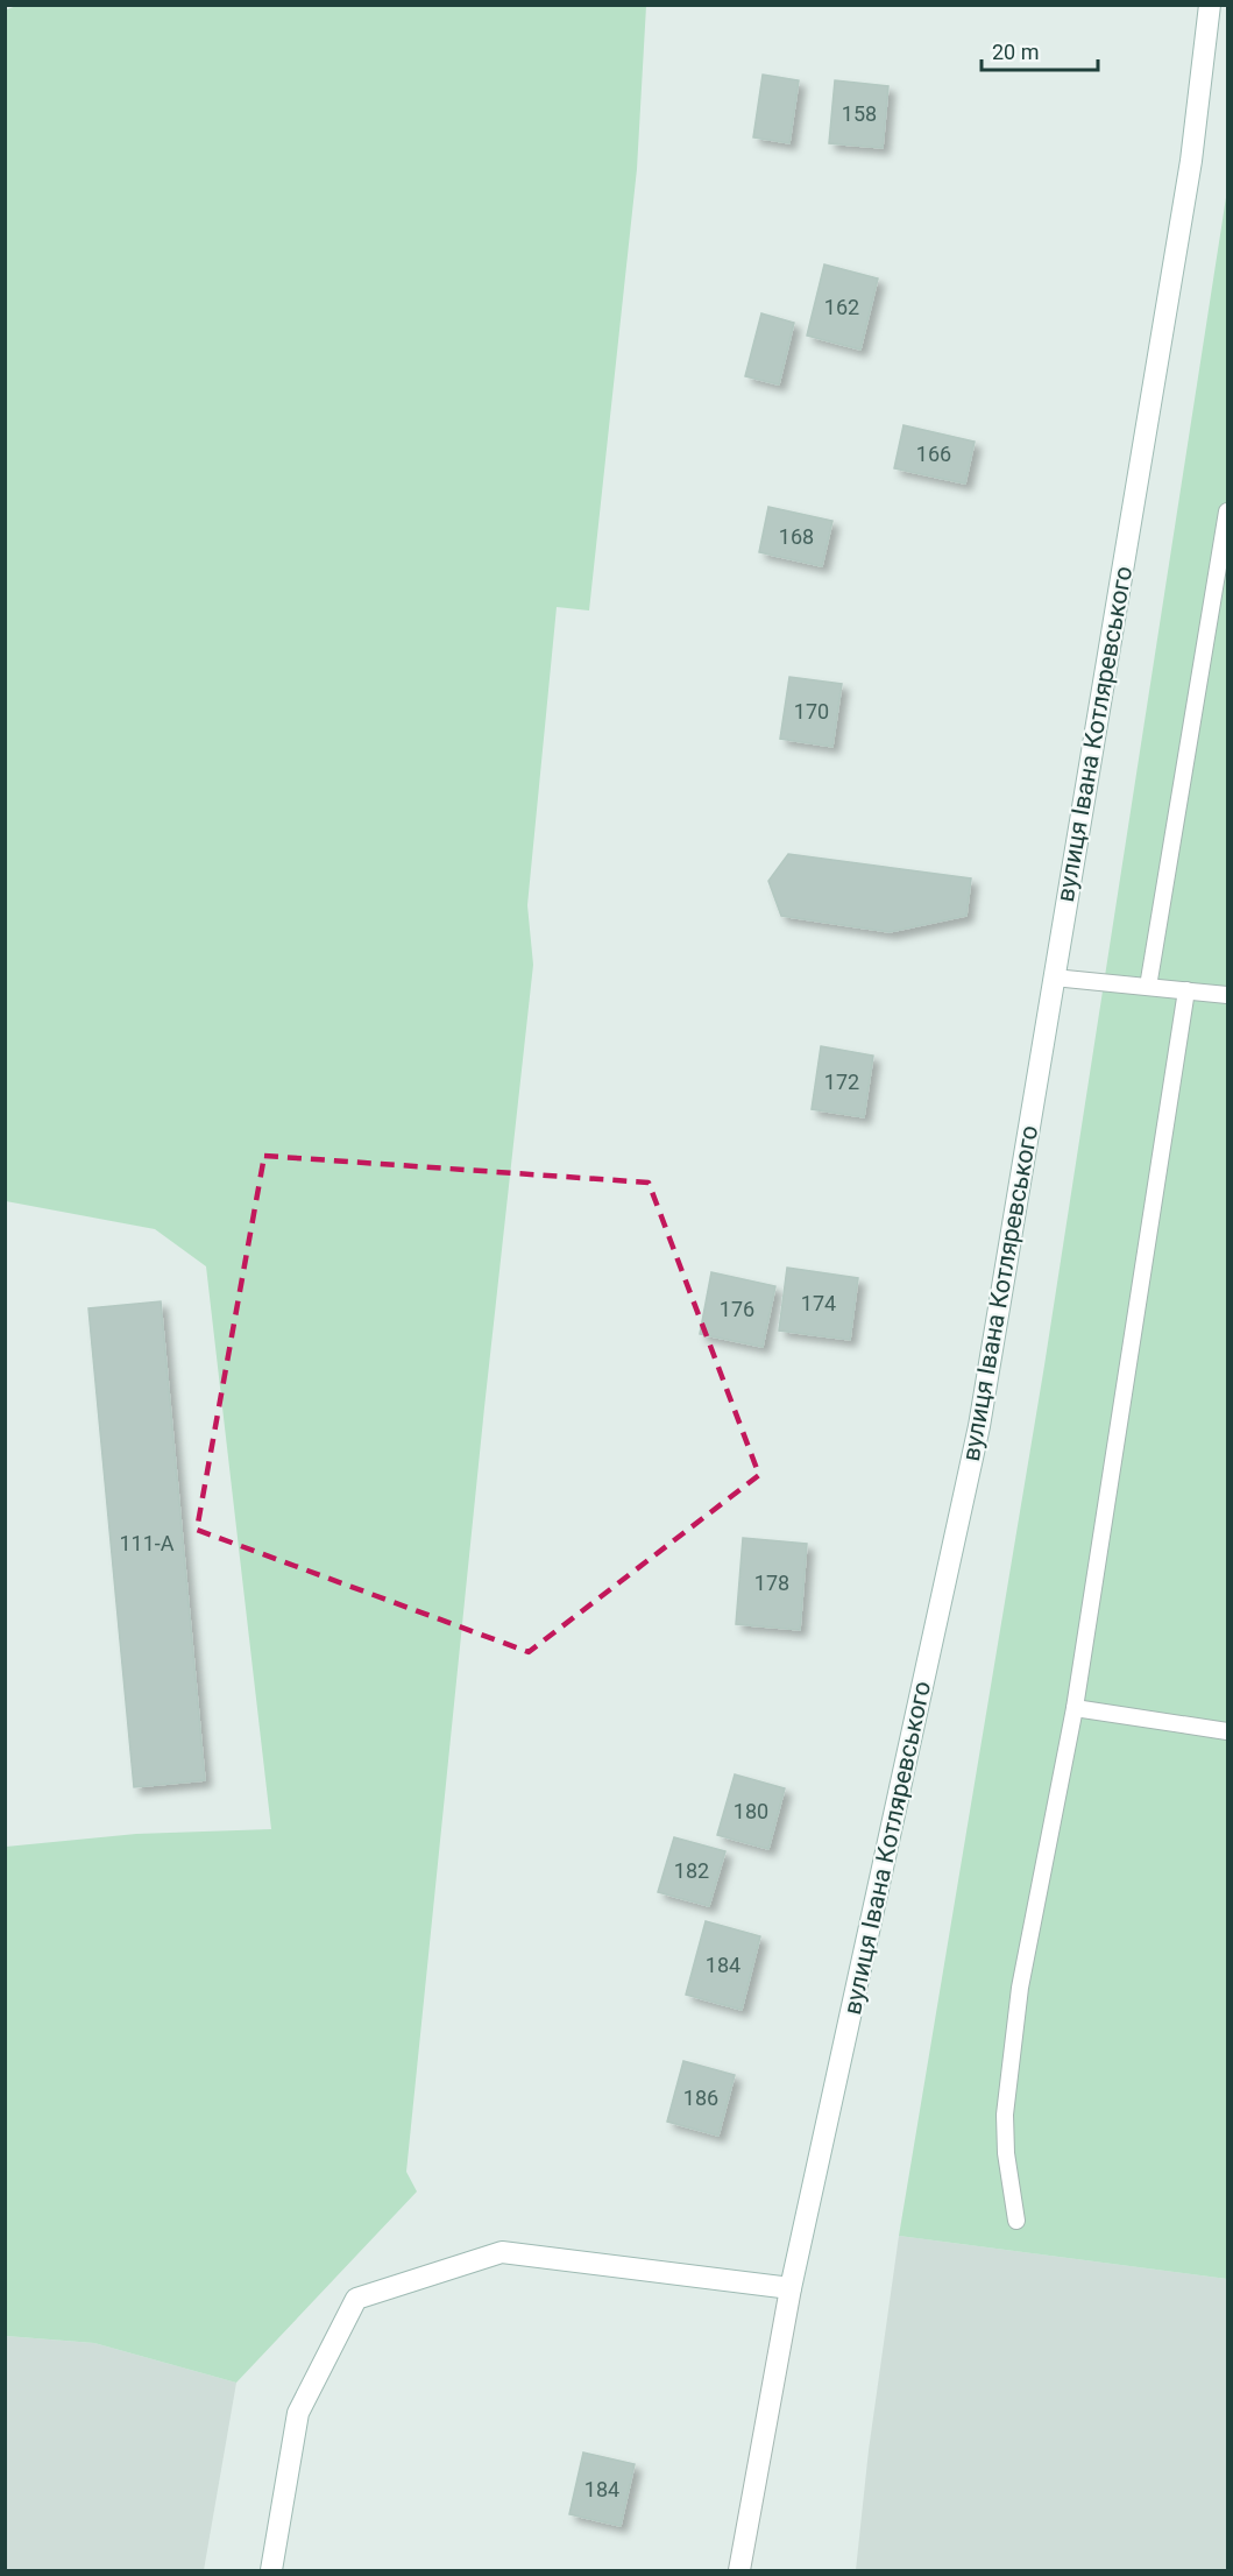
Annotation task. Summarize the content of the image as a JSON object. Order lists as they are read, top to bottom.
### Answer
{
  "streets": {
    "street": ["вулиця Івана Котляревського"]
  },
  "house_numbers": [
    "158",
    "162",
    "166",
    "168",
    "170",
    "172",
    "174",
    "176",
    "111-А",
    "178",
    "180",
    "182",
    "184",
    "186",
    "184"
  ],
  "scale_bar": "20 m"
}
